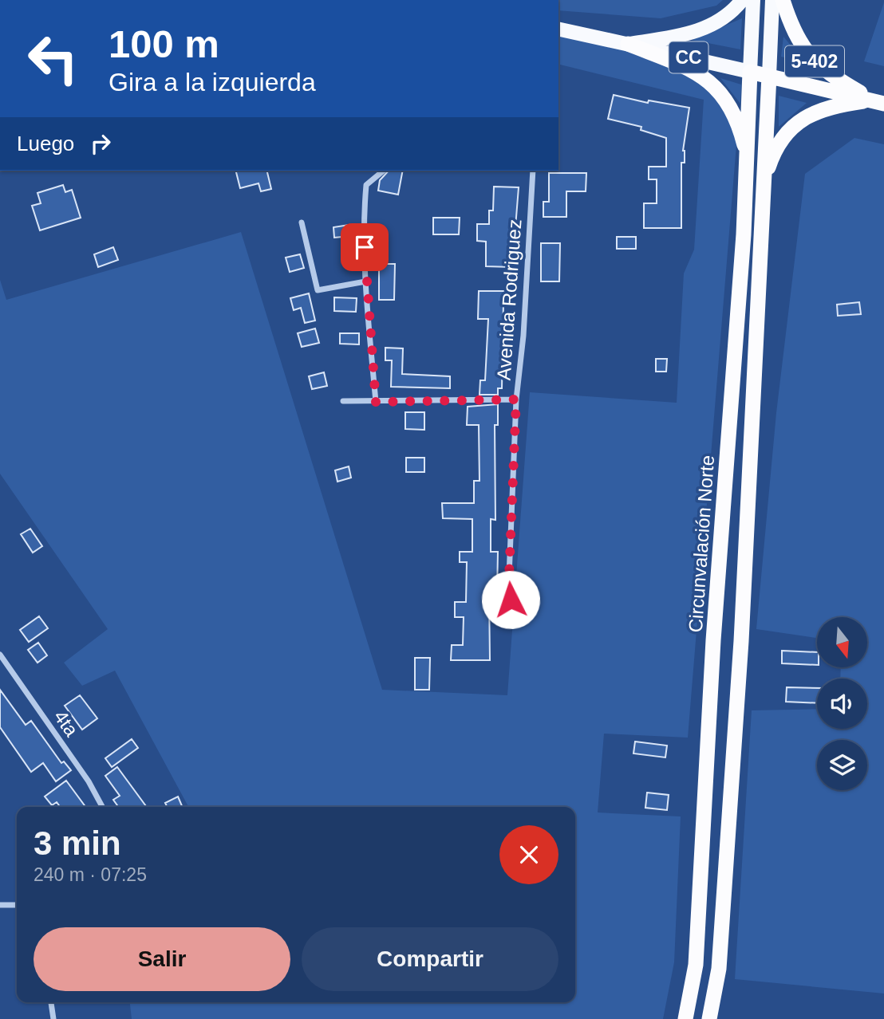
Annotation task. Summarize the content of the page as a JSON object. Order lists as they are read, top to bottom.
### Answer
{
  "streets": {
    "highway": ["CC", "5-402", "Circunvalación Norte"],
    "street": ["Avenida Rodriguez", "4ta"]
  },
  "crossings": [
    ["CC", "5-402"],
    ["CC", "Circunvalación Norte"]
  ],
  "north": "bottom",
  "page": {
    "turn": ["100 m", "Gira a la izquierda"],
    "then": "Luego",
    "heading": ["3 min", "240 m · 07:25"],
    "buttons": ["Salir", "Compartir"]
  }
}
